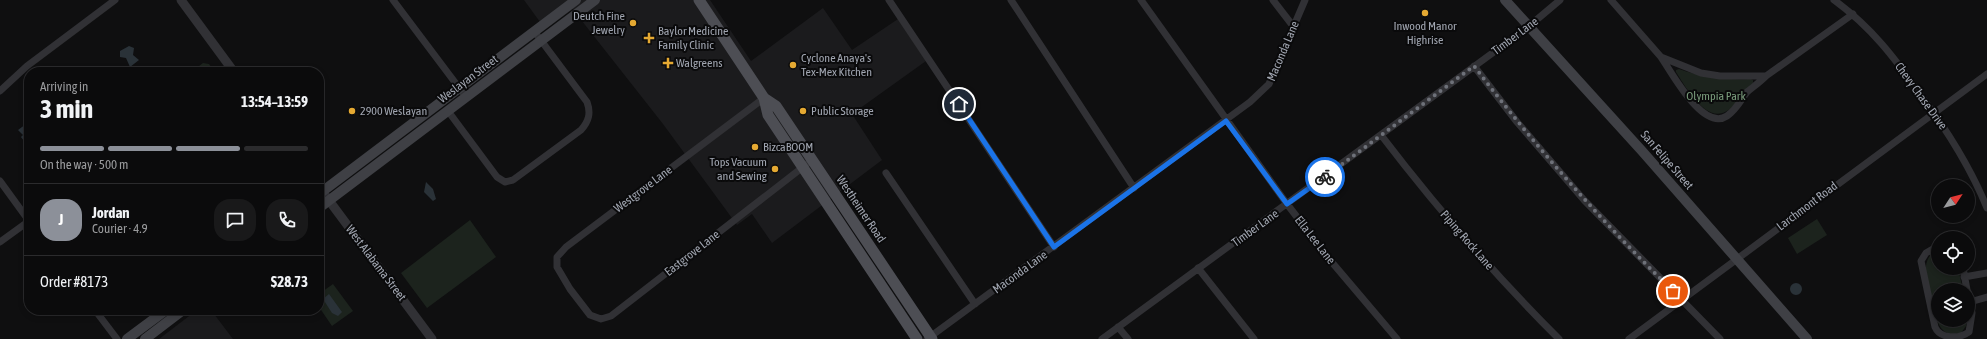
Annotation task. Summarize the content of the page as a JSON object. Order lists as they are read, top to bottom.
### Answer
{
  "streets": {
    "main road": ["Weslayan Street", "San Felipe Street", "Westheimer Road"],
    "street": [
      "Timber Lane",
      "Maconda Lane",
      "Chevy Chase Drive",
      "Westgrove Lane",
      "Larchmont Road",
      "Ella Lee Lane",
      "Piping Rock Lane",
      "Eastgrove Lane",
      "West Alabama Street"
    ]
  },
  "crossings": [
    ["Timber Lane", "San Felipe Street"],
    ["Timber Lane", "Ella Lee Lane"],
    ["Timber Lane", "Piping Rock Lane"],
    ["Maconda Lane", "Westheimer Road"],
    ["Maconda Lane", "Ella Lee Lane"],
    ["Weslayan Street", "West Alabama Street"],
    ["Chevy Chase Drive", "Larchmont Road"],
    ["San Felipe Street", "Larchmont Road"],
    ["Westgrove Lane", "Westheimer Road"],
    ["Westgrove Lane", "Eastgrove Lane"],
    ["Westheimer Road", "Eastgrove Lane"]
  ],
  "parks": ["Olympia Park"],
  "places": {
    "other": [
      "Inwood Manor Highrise",
      "Deutch Fine Jewelry",
      "Cyclone Anaya's Tex-Mex Kitchen",
      "2900 Weslayan",
      "Public Storage",
      "BizcaBOOM",
      "Tops Vacuum and Sewing"
    ],
    "health": ["Baylor Medicine Family Clinic", "Walgreens"]
  },
  "north": "top right",
  "page": {
    "heading": ["3 min", "Arriving in", "13:54–13:59"],
    "panel": [
      "Jordan",
      "Courier · 4.9",
      "Order #8173",
      "$28.73"
    ],
    "bar": "On the way · 500 m",
    "round": "J"
  }
}
